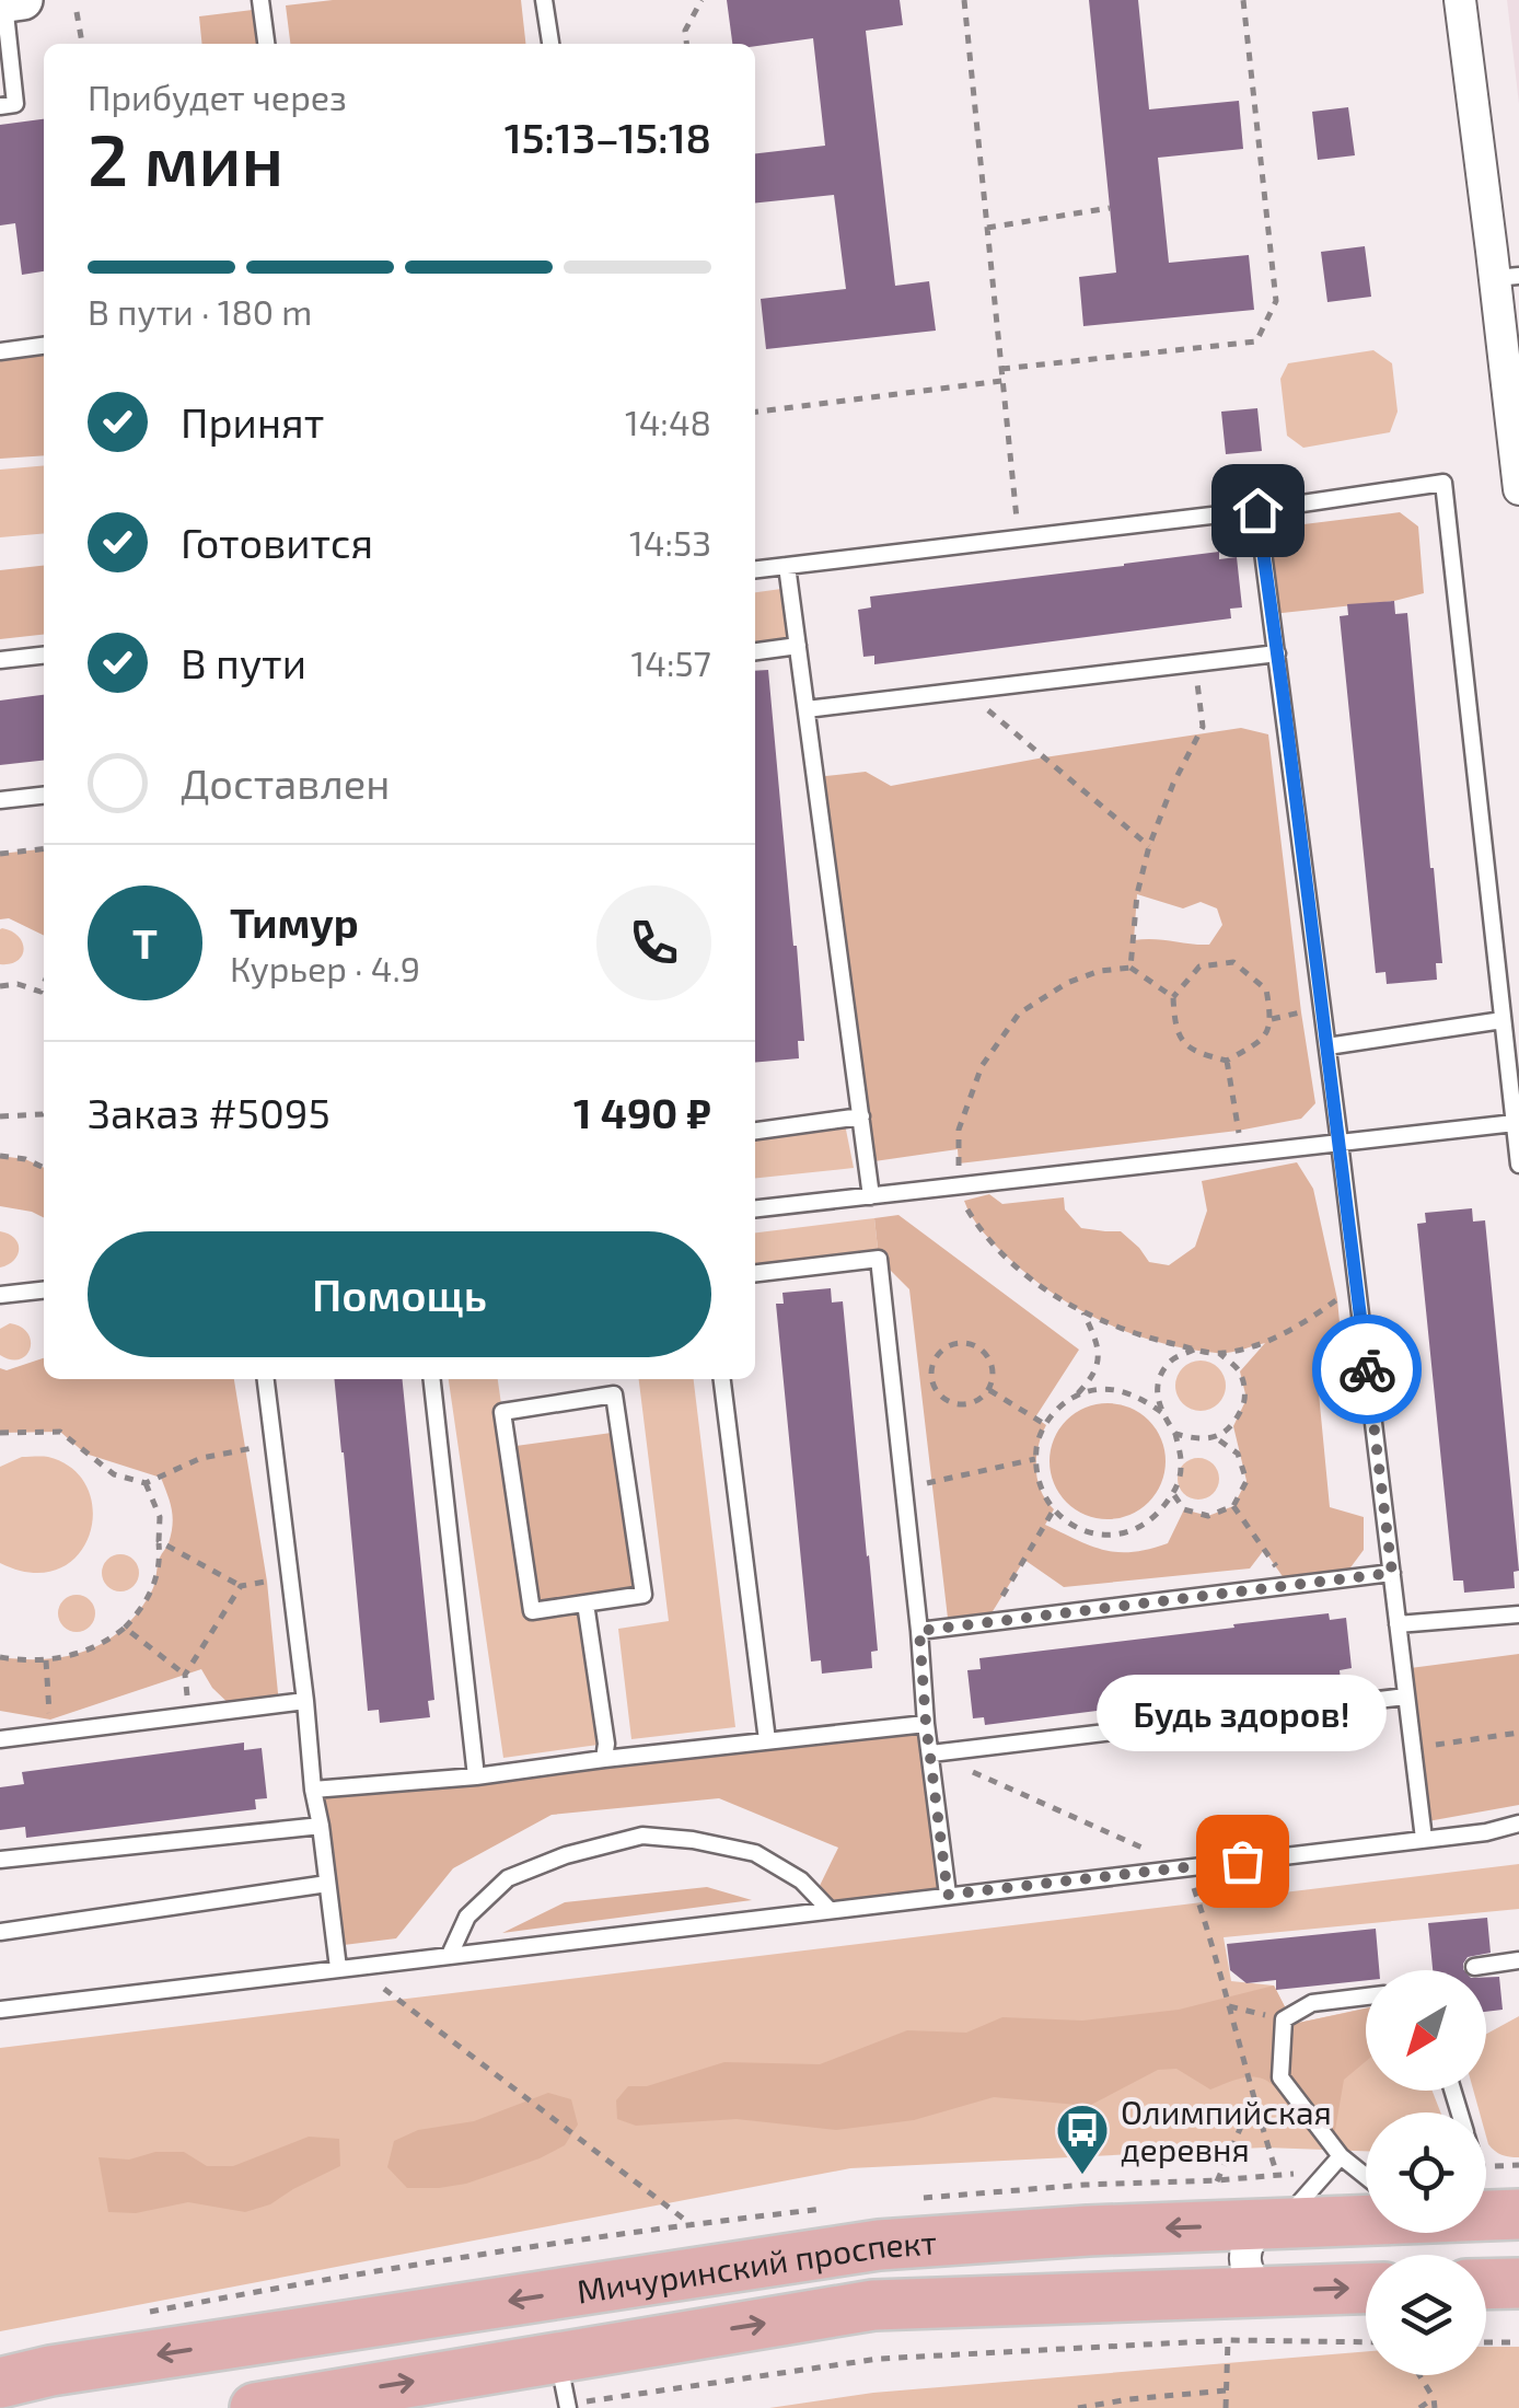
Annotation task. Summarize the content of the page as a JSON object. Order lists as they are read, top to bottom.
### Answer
{
  "streets": {
    "main road": ["Мичуринский проспект"]
  },
  "places": {
    "other": ["Будь здоров!"],
    "bus stop": ["Олимпийская деревня"]
  },
  "north": "bottom left",
  "page": {
    "heading": ["2 мин", "Прибудет через", "15:13–15:18"],
    "panel": [
      "Тимур",
      "Курьер · 4.9",
      "Заказ #5095",
      "1 490 ₽"
    ],
    "bar": "В пути · 180 m",
    "list": [
      ["Принят", "14:48"],
      ["Готовится", "14:53"],
      ["В пути", "14:57"],
      "Доставлен"
    ],
    "round": "Т",
    "buttons": "Помощь",
    "bubble": "Будь здоров!"
  }
}
